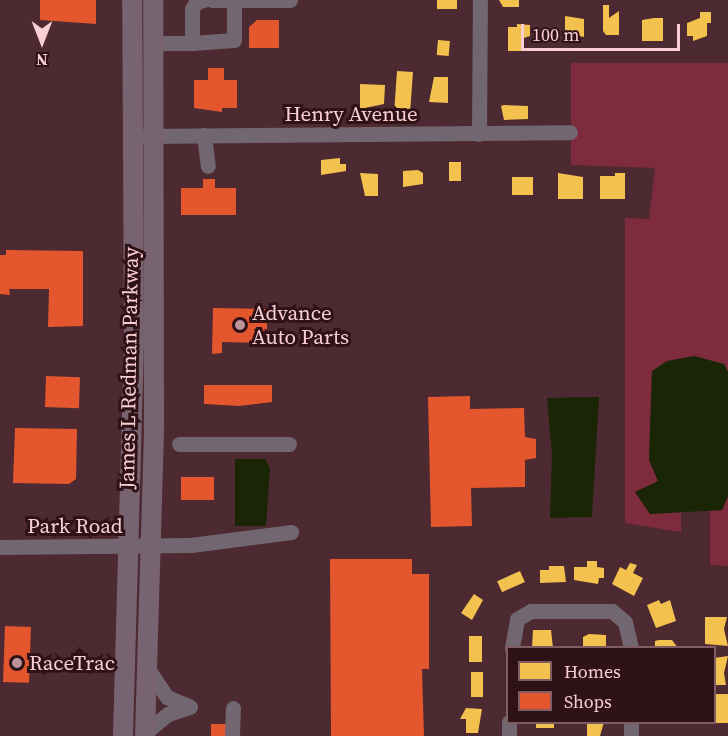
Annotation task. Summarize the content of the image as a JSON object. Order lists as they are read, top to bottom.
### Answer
{
  "streets": {
    "main road": ["James L Redman Parkway"],
    "street": ["Henry Avenue", "Park Road"]
  },
  "crossings": [
    ["Henry Avenue", "James L Redman Parkway"],
    ["James L Redman Parkway", "Park Road"]
  ],
  "places": ["Advance Auto Parts", "RaceTrac"],
  "legend": ["Homes", "Shops"],
  "scale_bar": "100 m",
  "north": "bottom"
}
